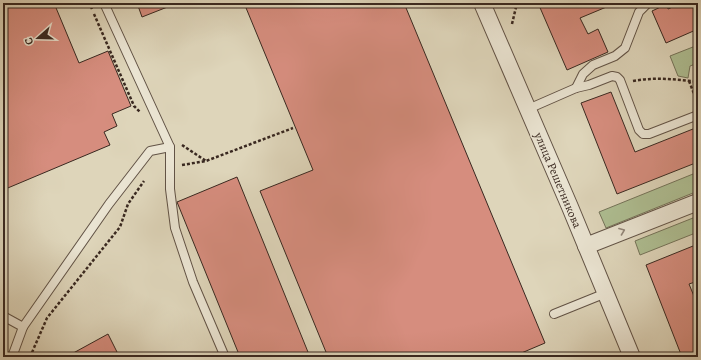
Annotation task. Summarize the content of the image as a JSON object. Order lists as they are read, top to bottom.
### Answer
{
  "streets": {
    "street": ["улица Решетникова"]
  },
  "north": "left"
}
